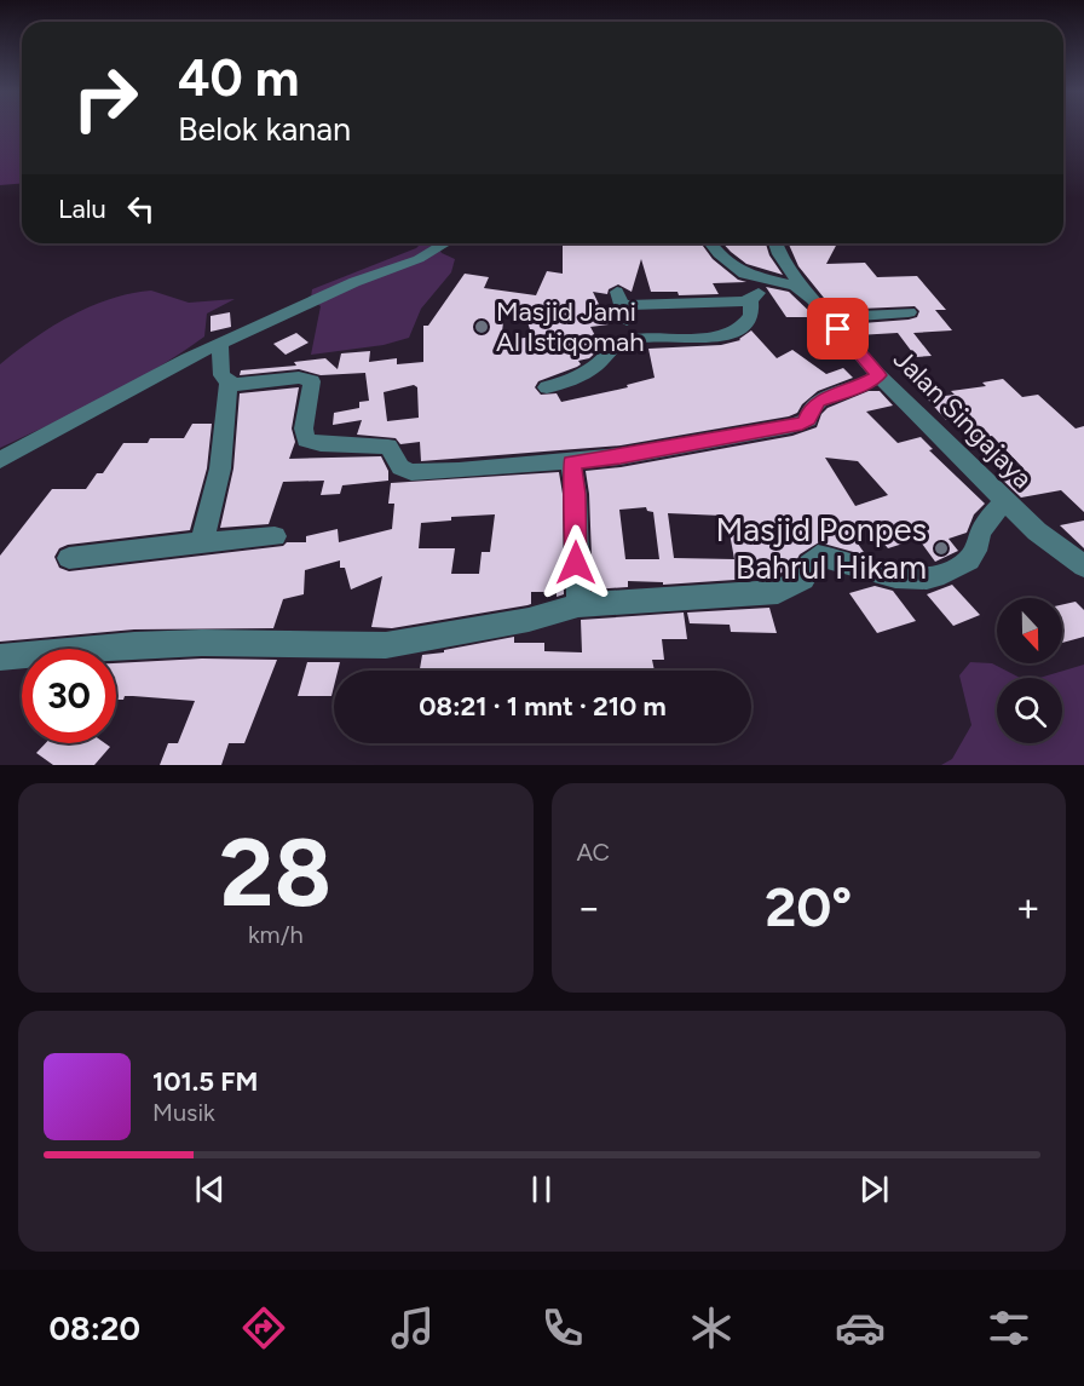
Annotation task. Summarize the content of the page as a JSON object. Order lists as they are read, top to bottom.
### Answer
{
  "streets": {
    "street": ["Jalan Singajaya"]
  },
  "places": ["Masjid Jami Al Istiqomah", "Masjid Ponpes Bahrul Hikam"],
  "north": "bottom",
  "page": {
    "turn": ["40 m", "Belok kanan"],
    "then": "Lalu",
    "limit": "30",
    "trip": "08:21 · 1 mnt · 210 m",
    "tile": [
      ["28", "km/h"],
      "AC"
    ],
    "heat": ["−", "20°", "+"],
    "song": ["101.5 FM", "Musik"],
    "tabs": "08:20"
  }
}
